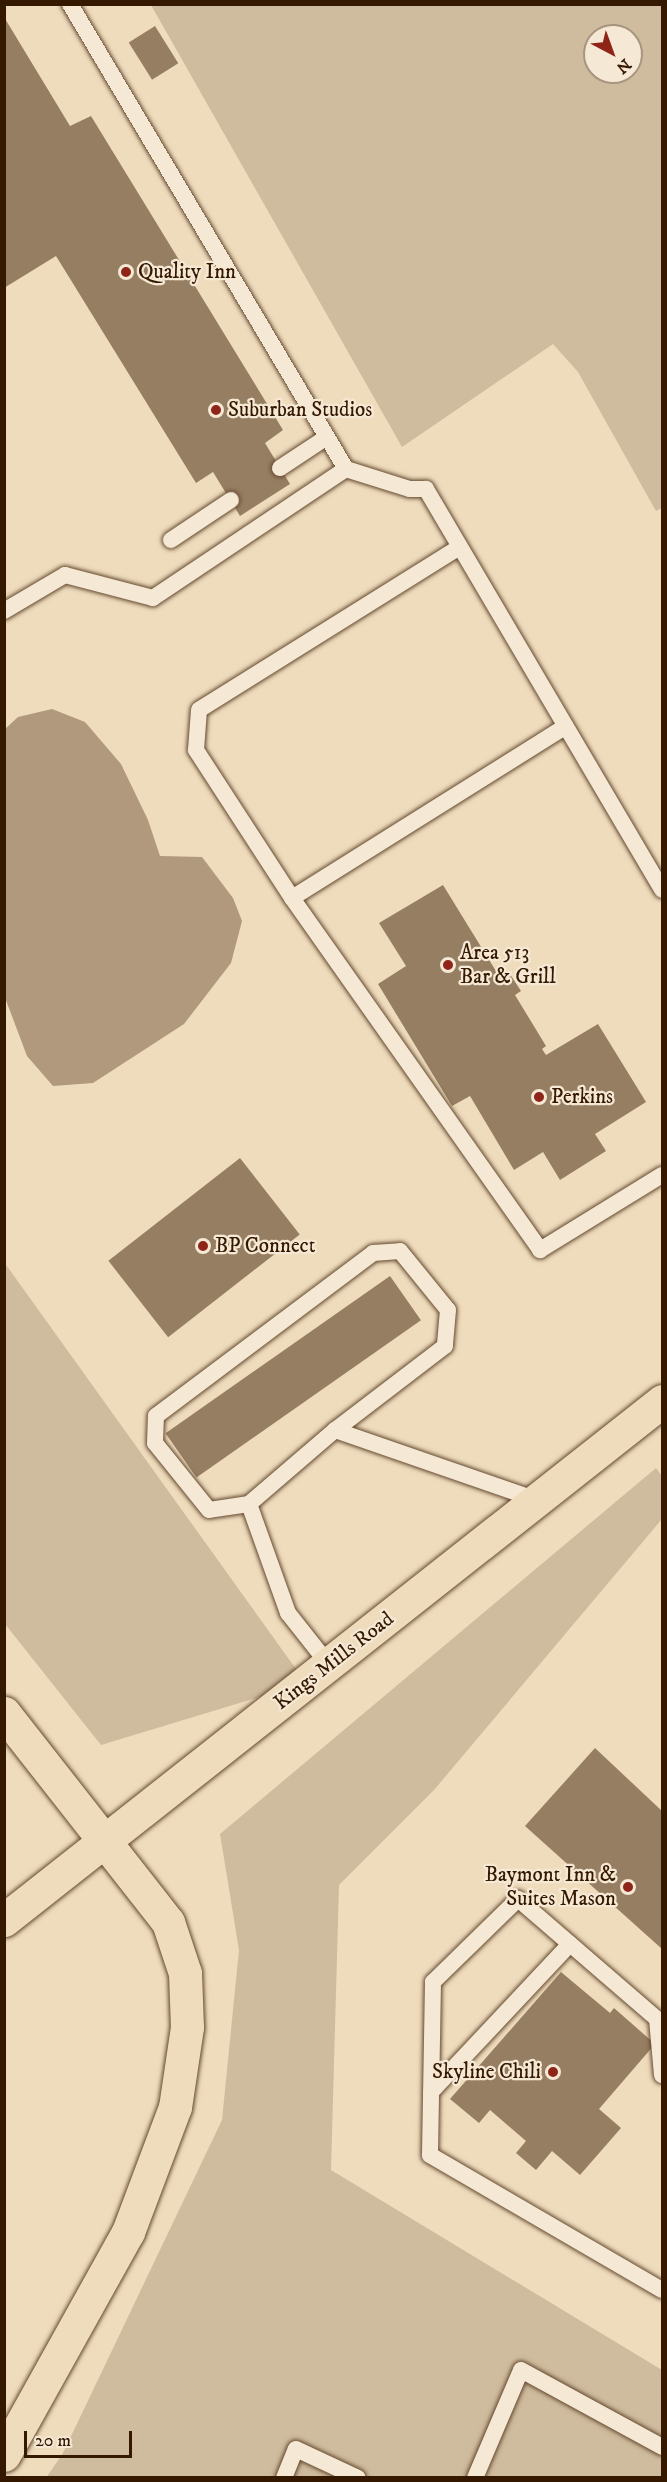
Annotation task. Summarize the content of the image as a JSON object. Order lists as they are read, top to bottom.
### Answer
{
  "streets": {
    "main road": ["Kings Mills Road"]
  },
  "places": [
    "Quality Inn",
    "Suburban Studios",
    "Area 513 Bar & Grill",
    "Perkins",
    "BP Connect",
    "Baymont Inn & Suites Mason",
    "Skyline Chili"
  ],
  "scale_bar": "20 m",
  "north": "bottom right"
}
